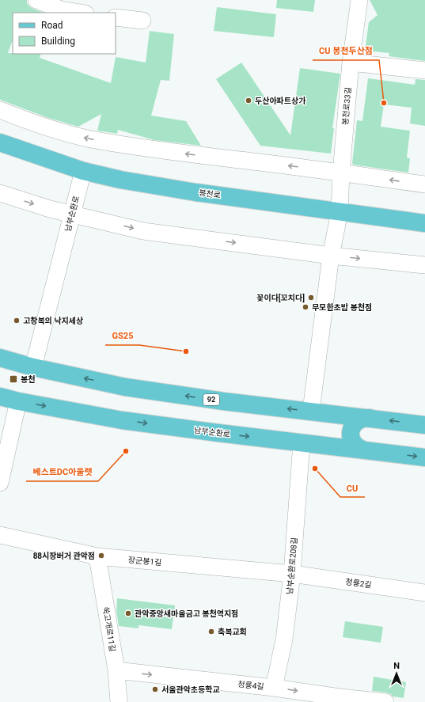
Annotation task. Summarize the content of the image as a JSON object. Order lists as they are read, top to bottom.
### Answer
{
  "streets": {
    "main road": ["봉천로", "남부순환로", "92"],
    "street": [
      "봉천로33길",
      "장군봉1길",
      "남부순환로208길",
      "청룡2길",
      "쑥고개로11길",
      "청룡4길"
    ]
  },
  "crossings": [
    ["봉천로33길", "봉천로"],
    ["봉천로", "남부순환로"],
    ["남부순환로", "92"],
    ["남부순환로", "남부순환로208길"],
    ["장군봉1길", "남부순환로208길"],
    ["장군봉1길", "청룡2길"],
    ["장군봉1길", "쑥고개로11길"],
    ["남부순환로208길", "청룡2길"],
    ["남부순환로208길", "청룡4길"],
    ["쑥고개로11길", "청룡4길"]
  ],
  "one_way": ["남부순환로", "청룡4길"],
  "places": {
    "other": [
      "두산아파트상가",
      "CU 봉천두산점",
      "꽃이다[꼬치다]",
      "무모한초밥 봉천점",
      "고창복의 낙지세상",
      "GS25",
      "베스트DC아울렛",
      "CU",
      "88시장버거 관악점",
      "관악중앙새마을금고 봉천역지점",
      "축복교회",
      "서울관악초등학교"
    ],
    "transit": ["봉천"]
  },
  "legend": ["Road", "Building"],
  "north": "top"
}
